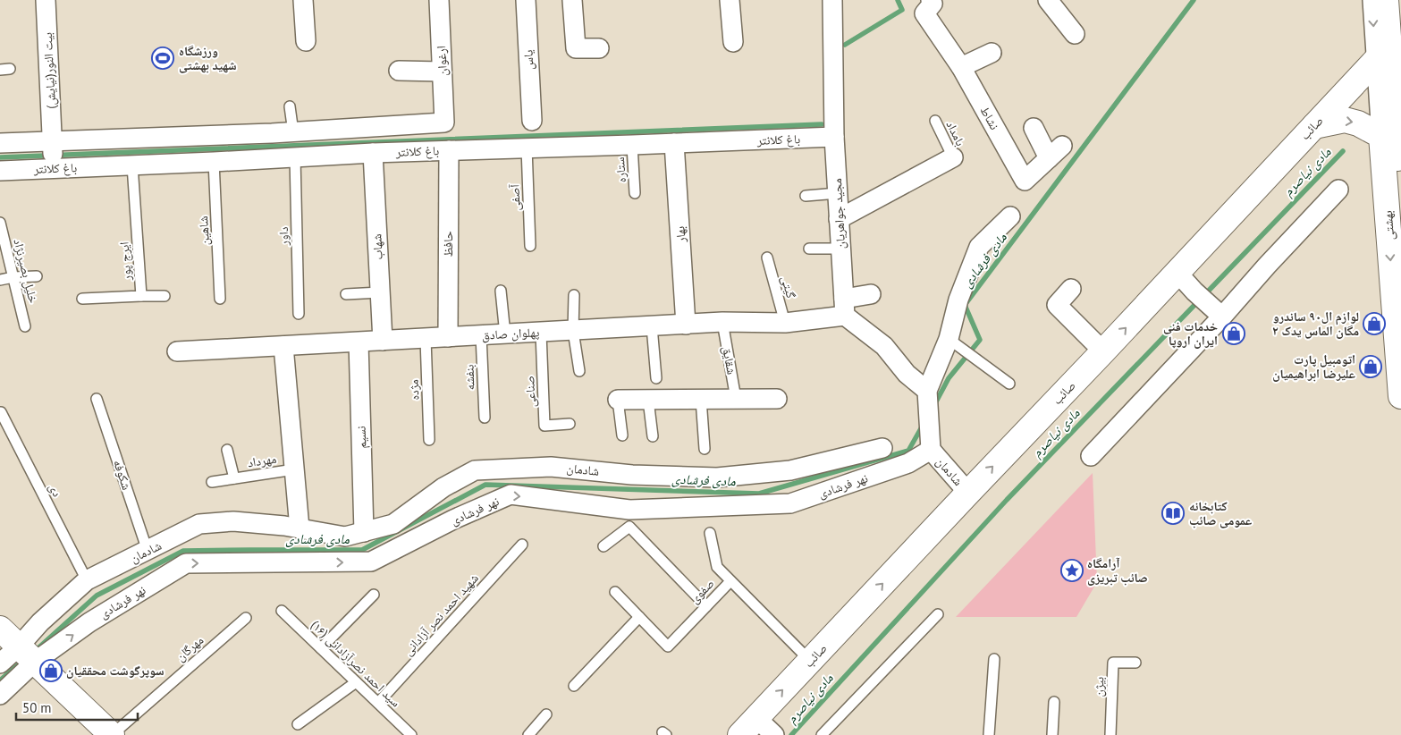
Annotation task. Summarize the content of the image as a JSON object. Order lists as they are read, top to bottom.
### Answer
{
  "streets": {
    "main road": ["صائب", "بهشتی"],
    "street": [
      "یاس",
      "ارغوان",
      "بیت النور(نیایش)",
      "نشاط",
      "باغ کلانتر",
      "مجید جواهریان",
      "بهار",
      "حافظ",
      "شهاب",
      "پهلوان صادق",
      "نسیم",
      "شادمان",
      "نهر فرشادی"
    ],
    "lane": [
      "بامداد",
      "ستاره",
      "آصفی",
      "شاهین",
      "داور",
      "ایرج پور",
      "خلیل بصیرنژاد",
      "گیتی",
      "شقایق",
      "بنفشه",
      "مژده",
      "صناعی",
      "مهرداد",
      "شکوفه",
      "دی",
      "صفوی",
      "شهید احمد نصر آزادانی",
      "مهرگان",
      "سید احمد نصرآزادانی (۱۶)",
      "بیژن"
    ]
  },
  "crossings": [
    ["بیت النور(نیایش)", "باغ کلانتر"],
    ["صائب", "شادمان"],
    ["صائب", "صفوی"],
    ["باغ کلانتر", "ستاره"],
    ["باغ کلانتر", "آصفی"],
    ["باغ کلانتر", "مجید جواهریان"],
    ["باغ کلانتر", "شاهین"],
    ["باغ کلانتر", "بهار"],
    ["باغ کلانتر", "داور"],
    ["باغ کلانتر", "حافظ"],
    ["باغ کلانتر", "شهاب"],
    ["باغ کلانتر", "ایرج پور"],
    ["مجید جواهریان", "پهلوان صادق"],
    ["بهار", "پهلوان صادق"],
    ["حافظ", "پهلوان صادق"],
    ["شهاب", "پهلوان صادق"],
    ["گیتی", "پهلوان صادق"],
    ["پهلوان صادق", "شقایق"],
    ["پهلوان صادق", "بنفشه"],
    ["پهلوان صادق", "مژده"],
    ["پهلوان صادق", "صناعی"],
    ["پهلوان صادق", "نسیم"],
    ["نسیم", "شادمان"],
    ["شادمان", "شکوفه"],
    ["شادمان", "نهر فرشادی"],
    ["شادمان", "دی"],
    ["شهید احمد نصر آزادانی", "سید احمد نصرآزادانی (۱۶)"]
  ],
  "one_way": ["صائب", "بهشتی", "نهر فرشادی"],
  "water": ["مادی نیاصرم", "مادی فرشادی"],
  "places": {
    "sports": ["ورزشگاه شهید بهشتی"],
    "shop": [
      "لوازم ال۹۰ ساندرو مگان الماس یدک ۲",
      "خدمات فنی ایران اروپا",
      "اتومبیل پارت علیرضا ابراهیمیان",
      "سوپرگوشت محققیان"
    ],
    "library": ["کتابخانه عمومی صائب"],
    "place": ["آرامگاه صائب تبریزی"]
  },
  "scale_bar": "50 m"
}
